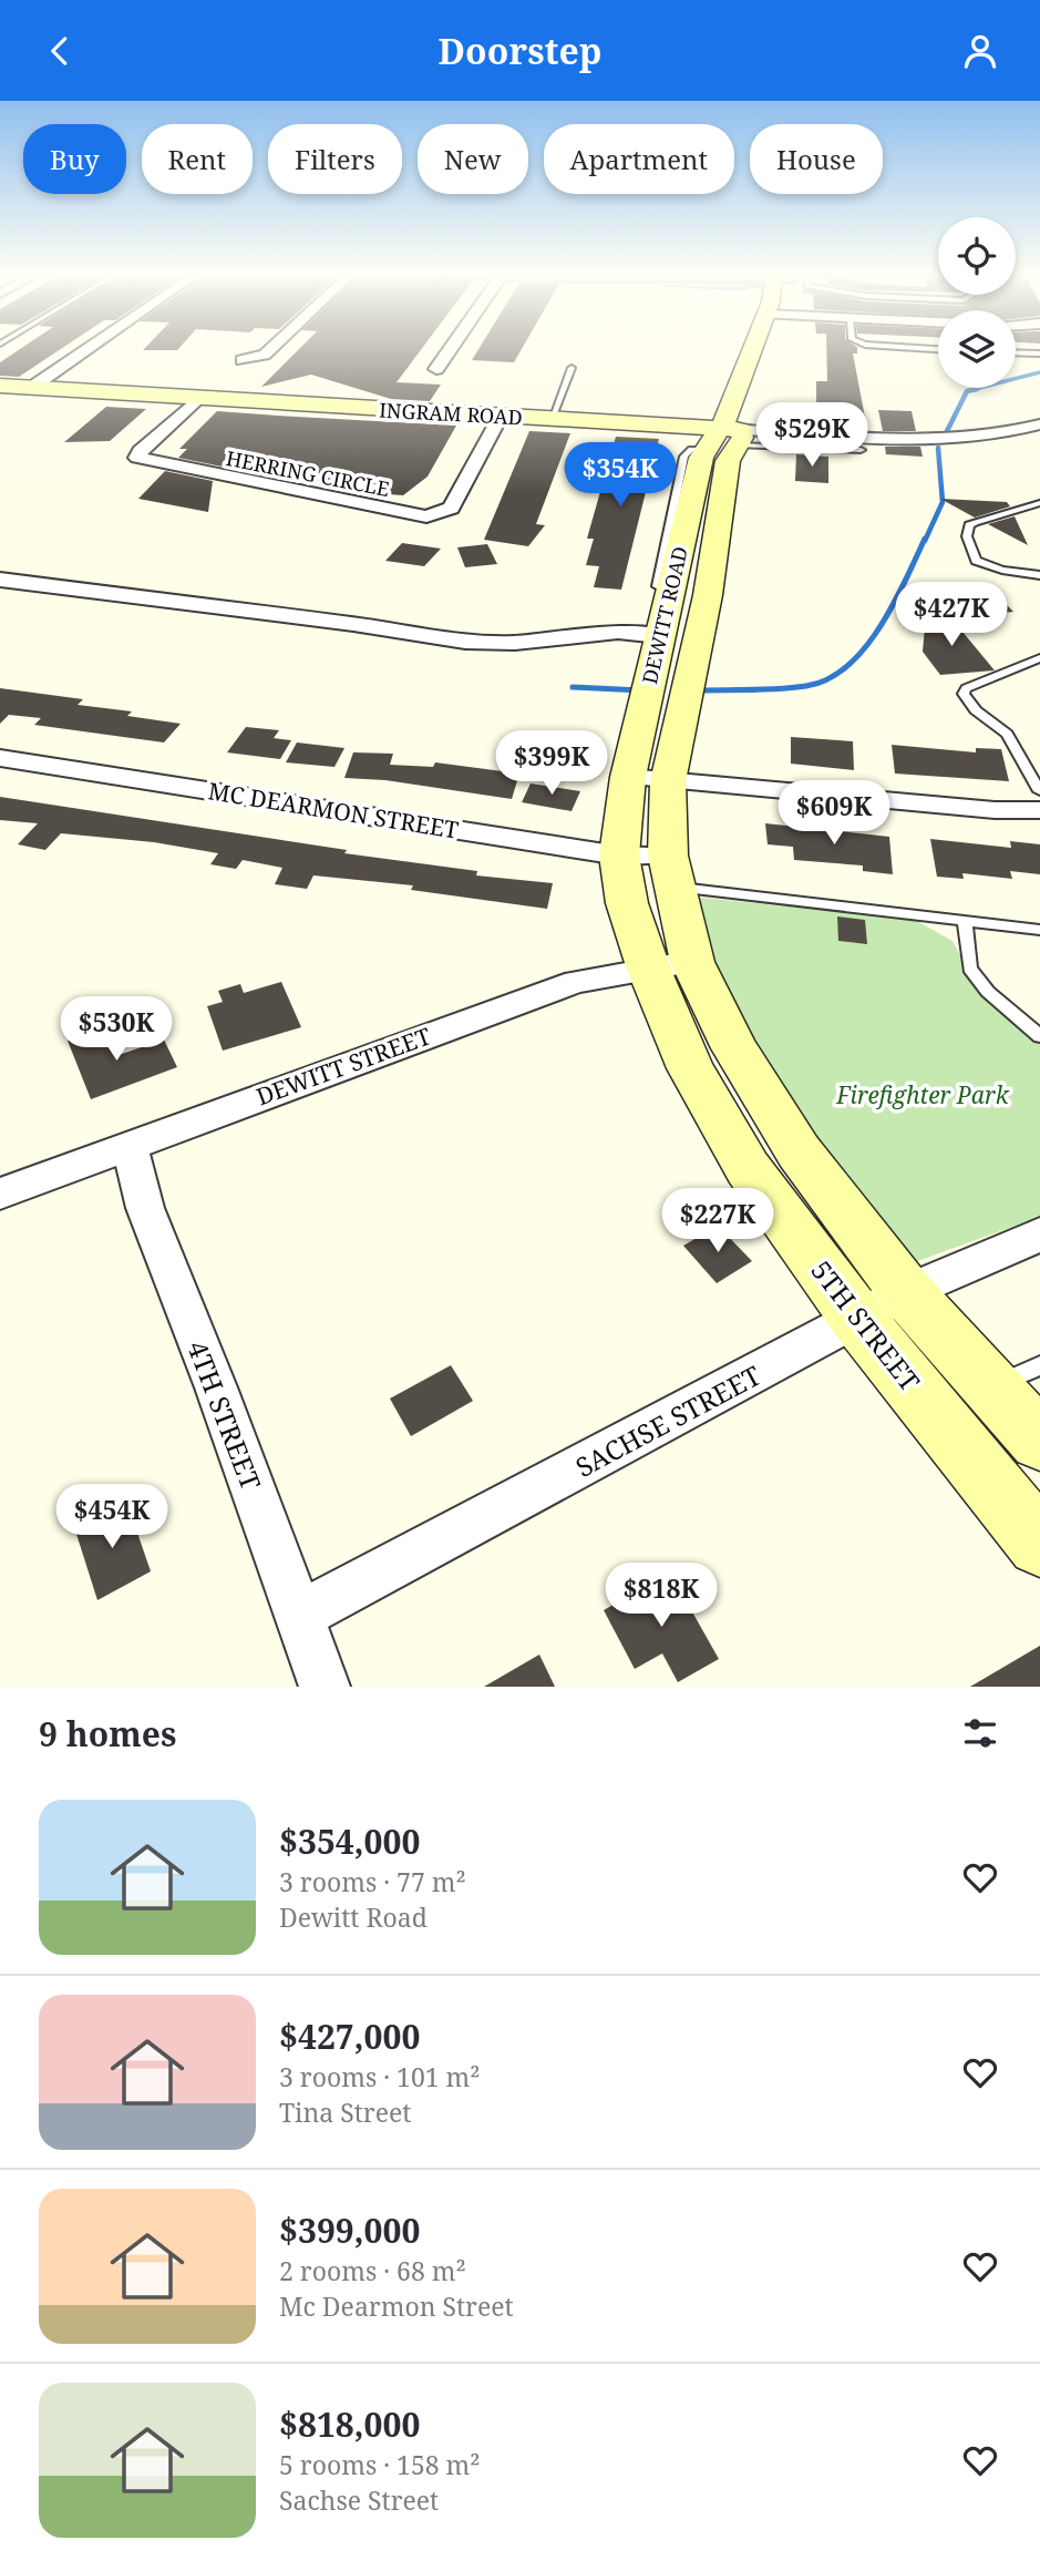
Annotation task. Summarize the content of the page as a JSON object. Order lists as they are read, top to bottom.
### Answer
{
  "streets": {
    "main road": ["INGRAM ROAD", "DEWITT ROAD", "5TH STREET"],
    "street": [
      "HERRING CIRCLE",
      "MC DEARMON STREET",
      "DEWITT STREET",
      "4TH STREET",
      "SACHSE STREET"
    ]
  },
  "crossings": [
    ["INGRAM ROAD", "HERRING CIRCLE"],
    ["INGRAM ROAD", "DEWITT ROAD"],
    ["DEWITT ROAD", "MC DEARMON STREET"],
    ["DEWITT ROAD", "DEWITT STREET"],
    ["DEWITT ROAD", "5TH STREET"],
    ["DEWITT STREET", "5TH STREET"],
    ["DEWITT STREET", "4TH STREET"],
    ["5TH STREET", "SACHSE STREET"],
    ["4TH STREET", "SACHSE STREET"]
  ],
  "parks": ["Firefighter Park"],
  "page": {
    "header": "Doorstep",
    "chip": [
      "Buy",
      "Rent",
      "Filters",
      "New",
      "Apartment",
      "House"
    ],
    "price": [
      "$529K",
      "$354K",
      "$427K",
      "$399K",
      "$609K",
      "$530K",
      "$227K",
      "$454K",
      "$818K"
    ],
    "heading": "9 homes",
    "list": [
      {
        "name": "$354,000",
        "note": "3 rooms · 77 m² · Dewitt Road"
      },
      {
        "name": "$427,000",
        "note": "3 rooms · 101 m² · Tina Street"
      },
      {
        "name": "$399,000",
        "note": "2 rooms · 68 m² · Mc Dearmon Street"
      },
      {
        "name": "$818,000",
        "note": "5 rooms · 158 m² · Sachse Street"
      }
    ]
  }
}
